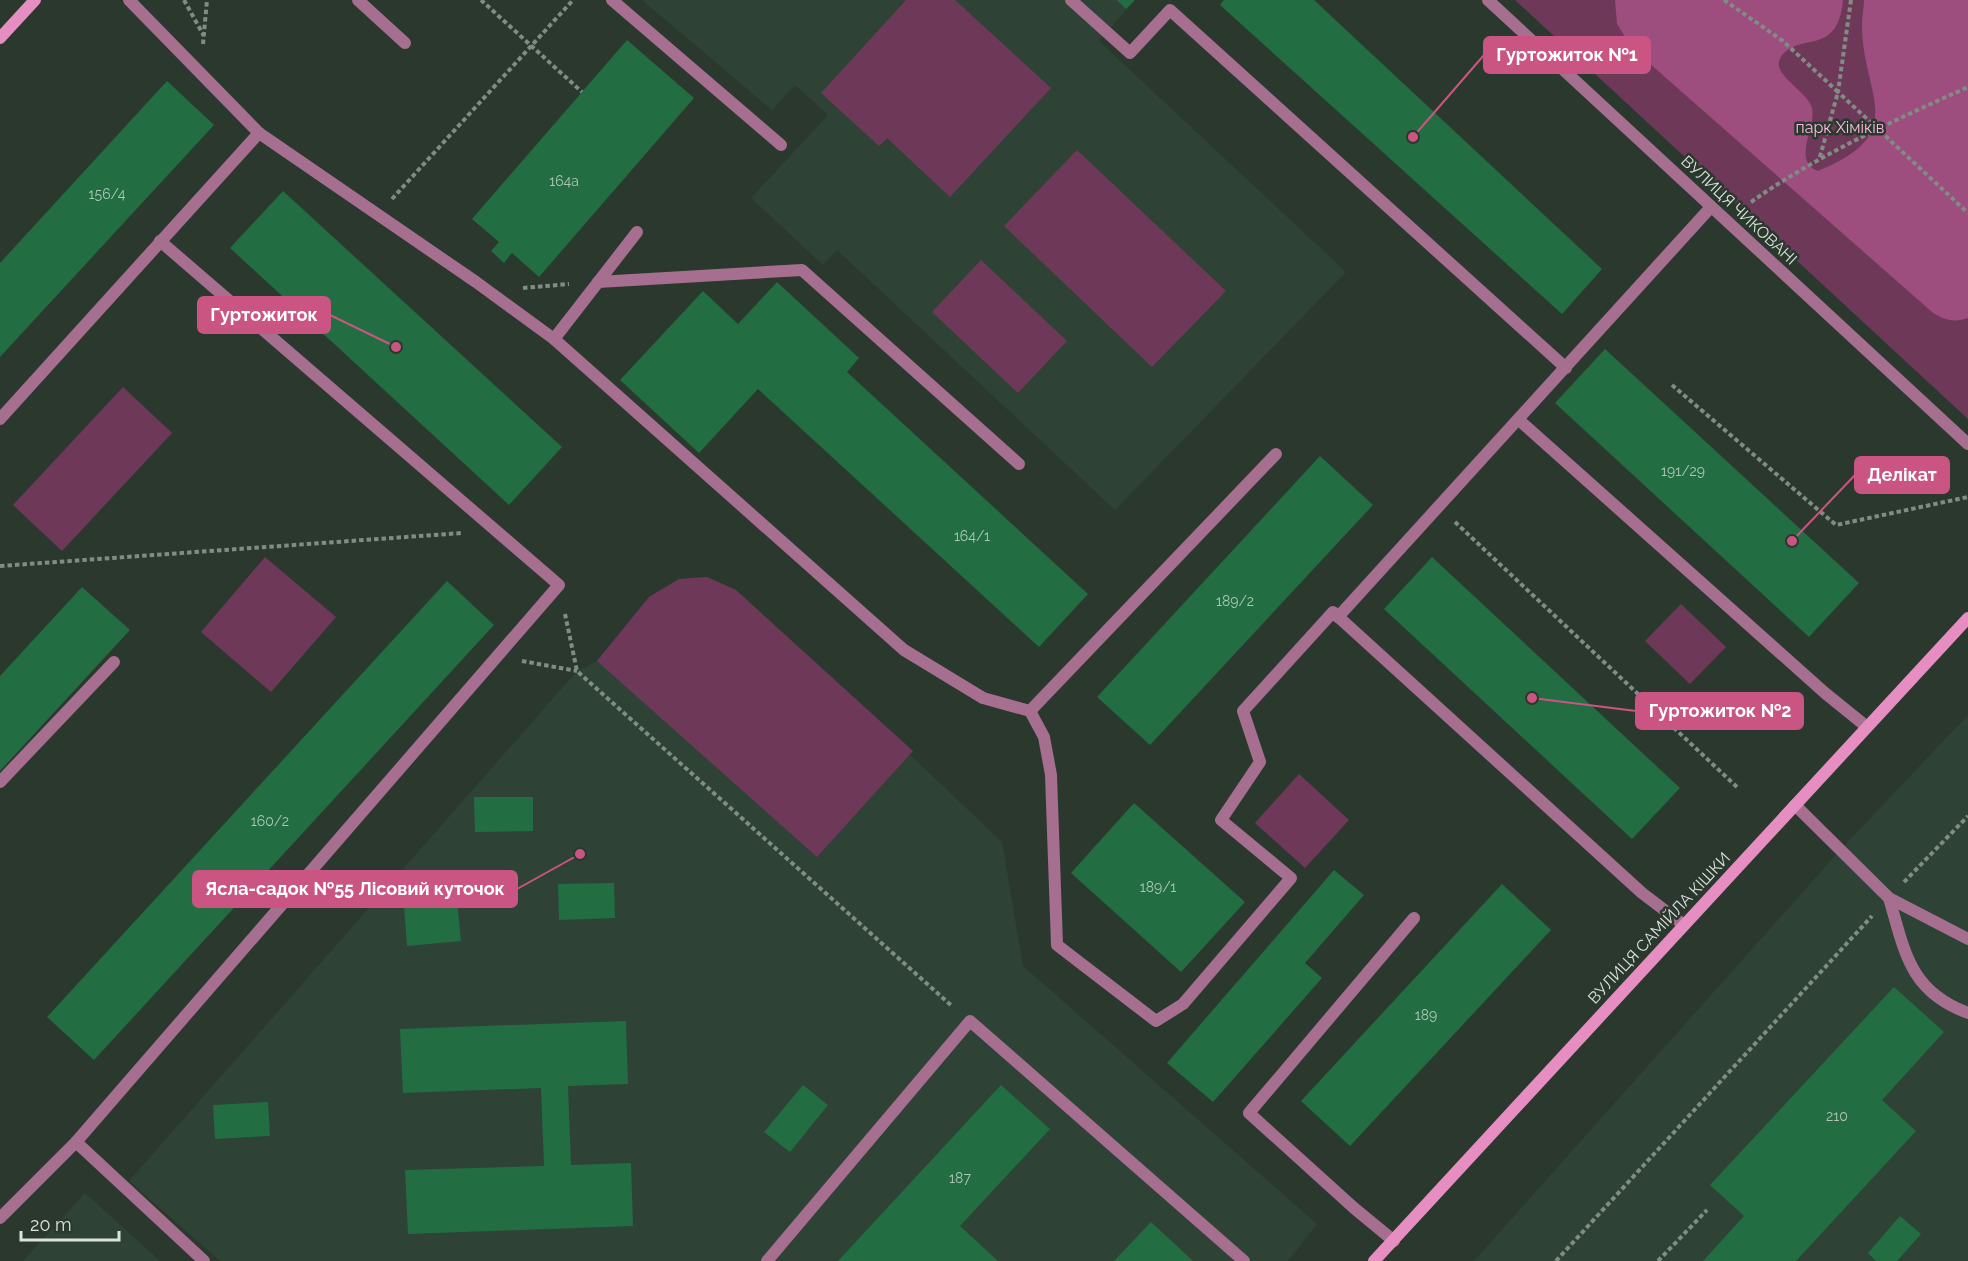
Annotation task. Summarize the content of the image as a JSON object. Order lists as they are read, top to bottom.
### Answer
{
  "streets": {
    "street": ["ВУЛИЦЯ ЧИКОВАНІ", "ВУЛИЦЯ САМІЙЛА КІШКИ"]
  },
  "parks": ["парк Хіміків"],
  "places": [
    "Гуртожиток №1",
    "Гуртожиток",
    "Делікат",
    "Гуртожиток №2",
    "Ясла-садок №55 Лісовий куточок"
  ],
  "house_numbers": [
    "164а",
    "156/4",
    "191/29",
    "164/1",
    "189/2",
    "160/2",
    "189/1",
    "189",
    "210",
    "187"
  ],
  "scale_bar": "20 m"
}
